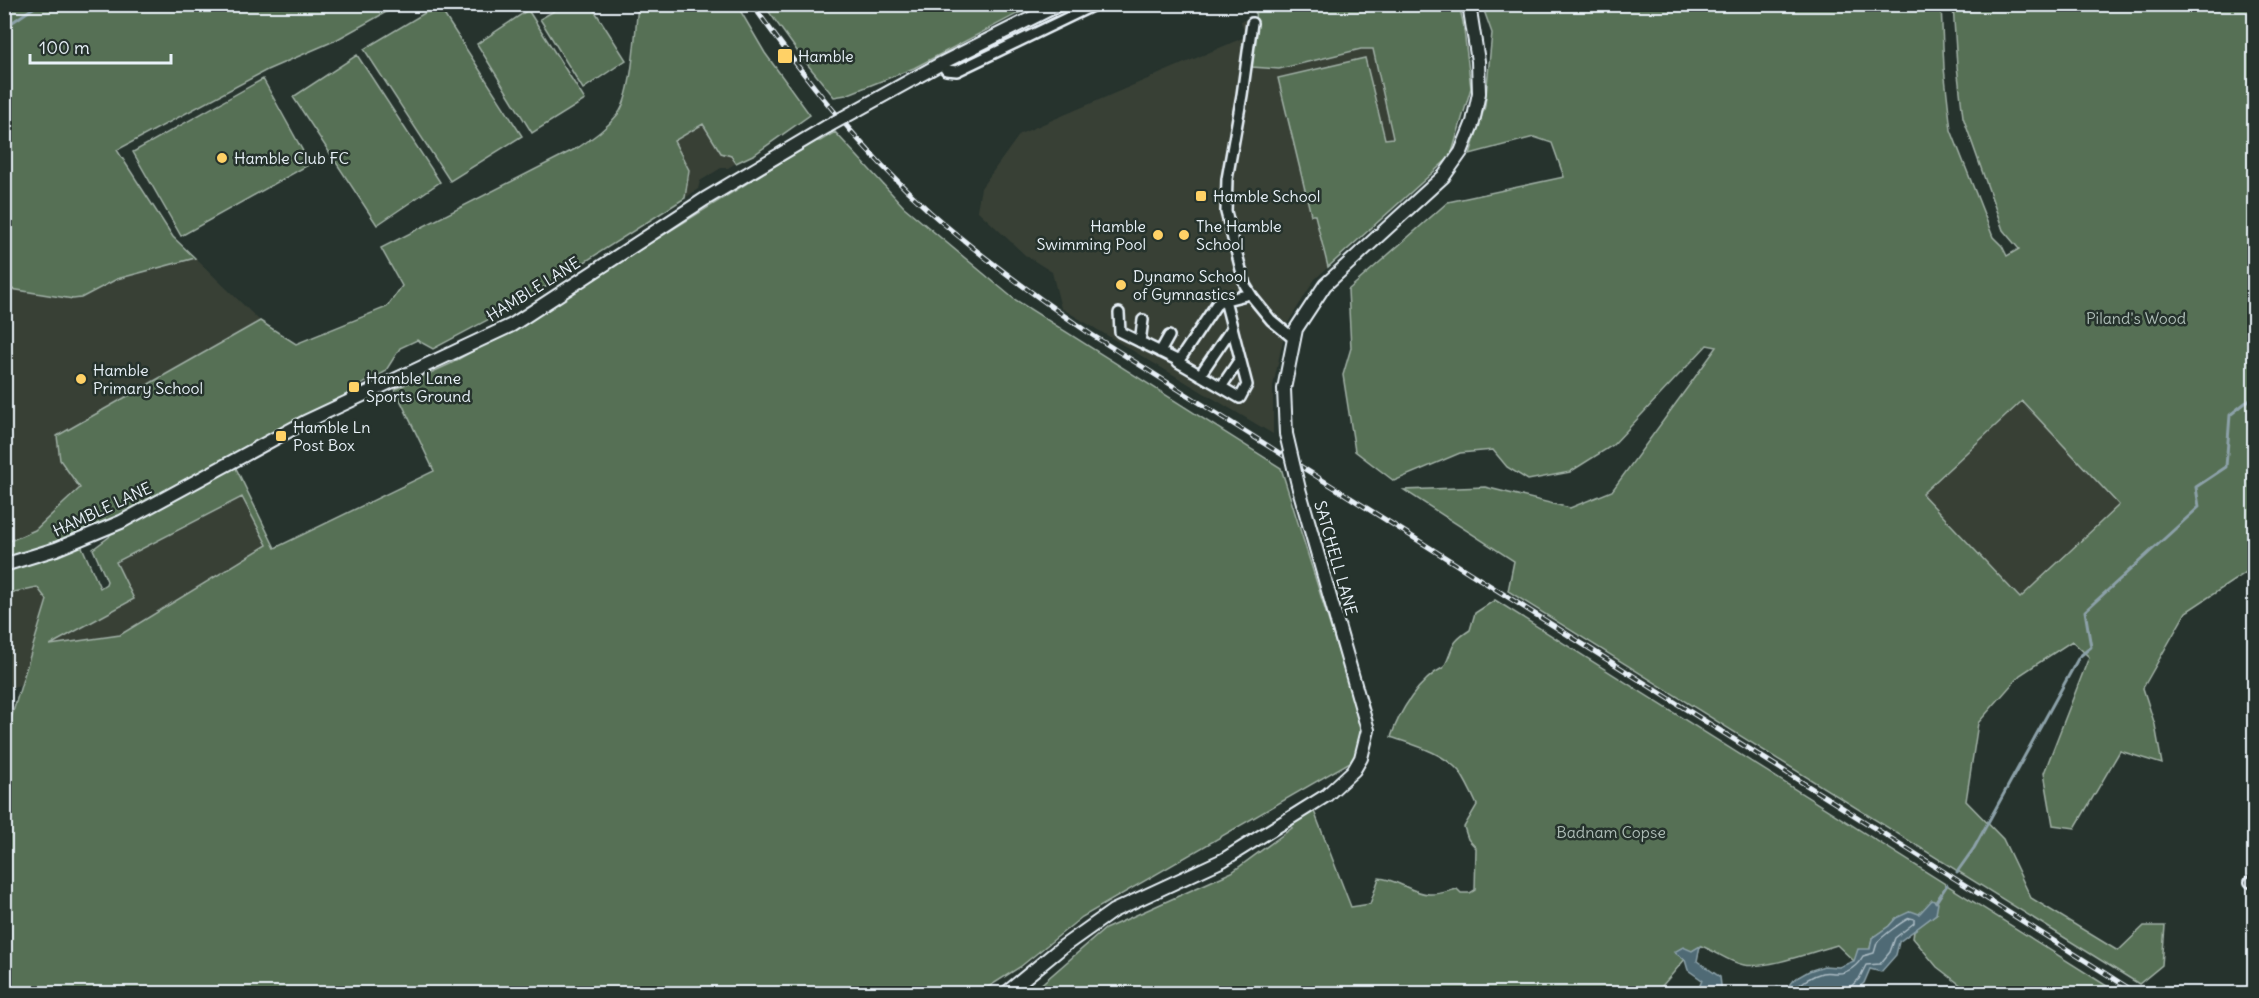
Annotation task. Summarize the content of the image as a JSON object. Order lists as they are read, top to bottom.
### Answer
{
  "streets": {
    "street": ["HAMBLE LANE", "SATCHELL LANE"]
  },
  "parks": ["Piland's Wood", "Badnam Copse"],
  "places": {
    "transit": [
      "Hamble",
      "Hamble School",
      "Hamble Lane Sports Ground",
      "Hamble Ln Post Box"
    ],
    "other": [
      "Hamble Club FC",
      "Hamble Swimming Pool",
      "The Hamble School",
      "Dynamo School of Gymnastics",
      "Hamble Primary School"
    ]
  },
  "scale_bar": "100 m"
}
